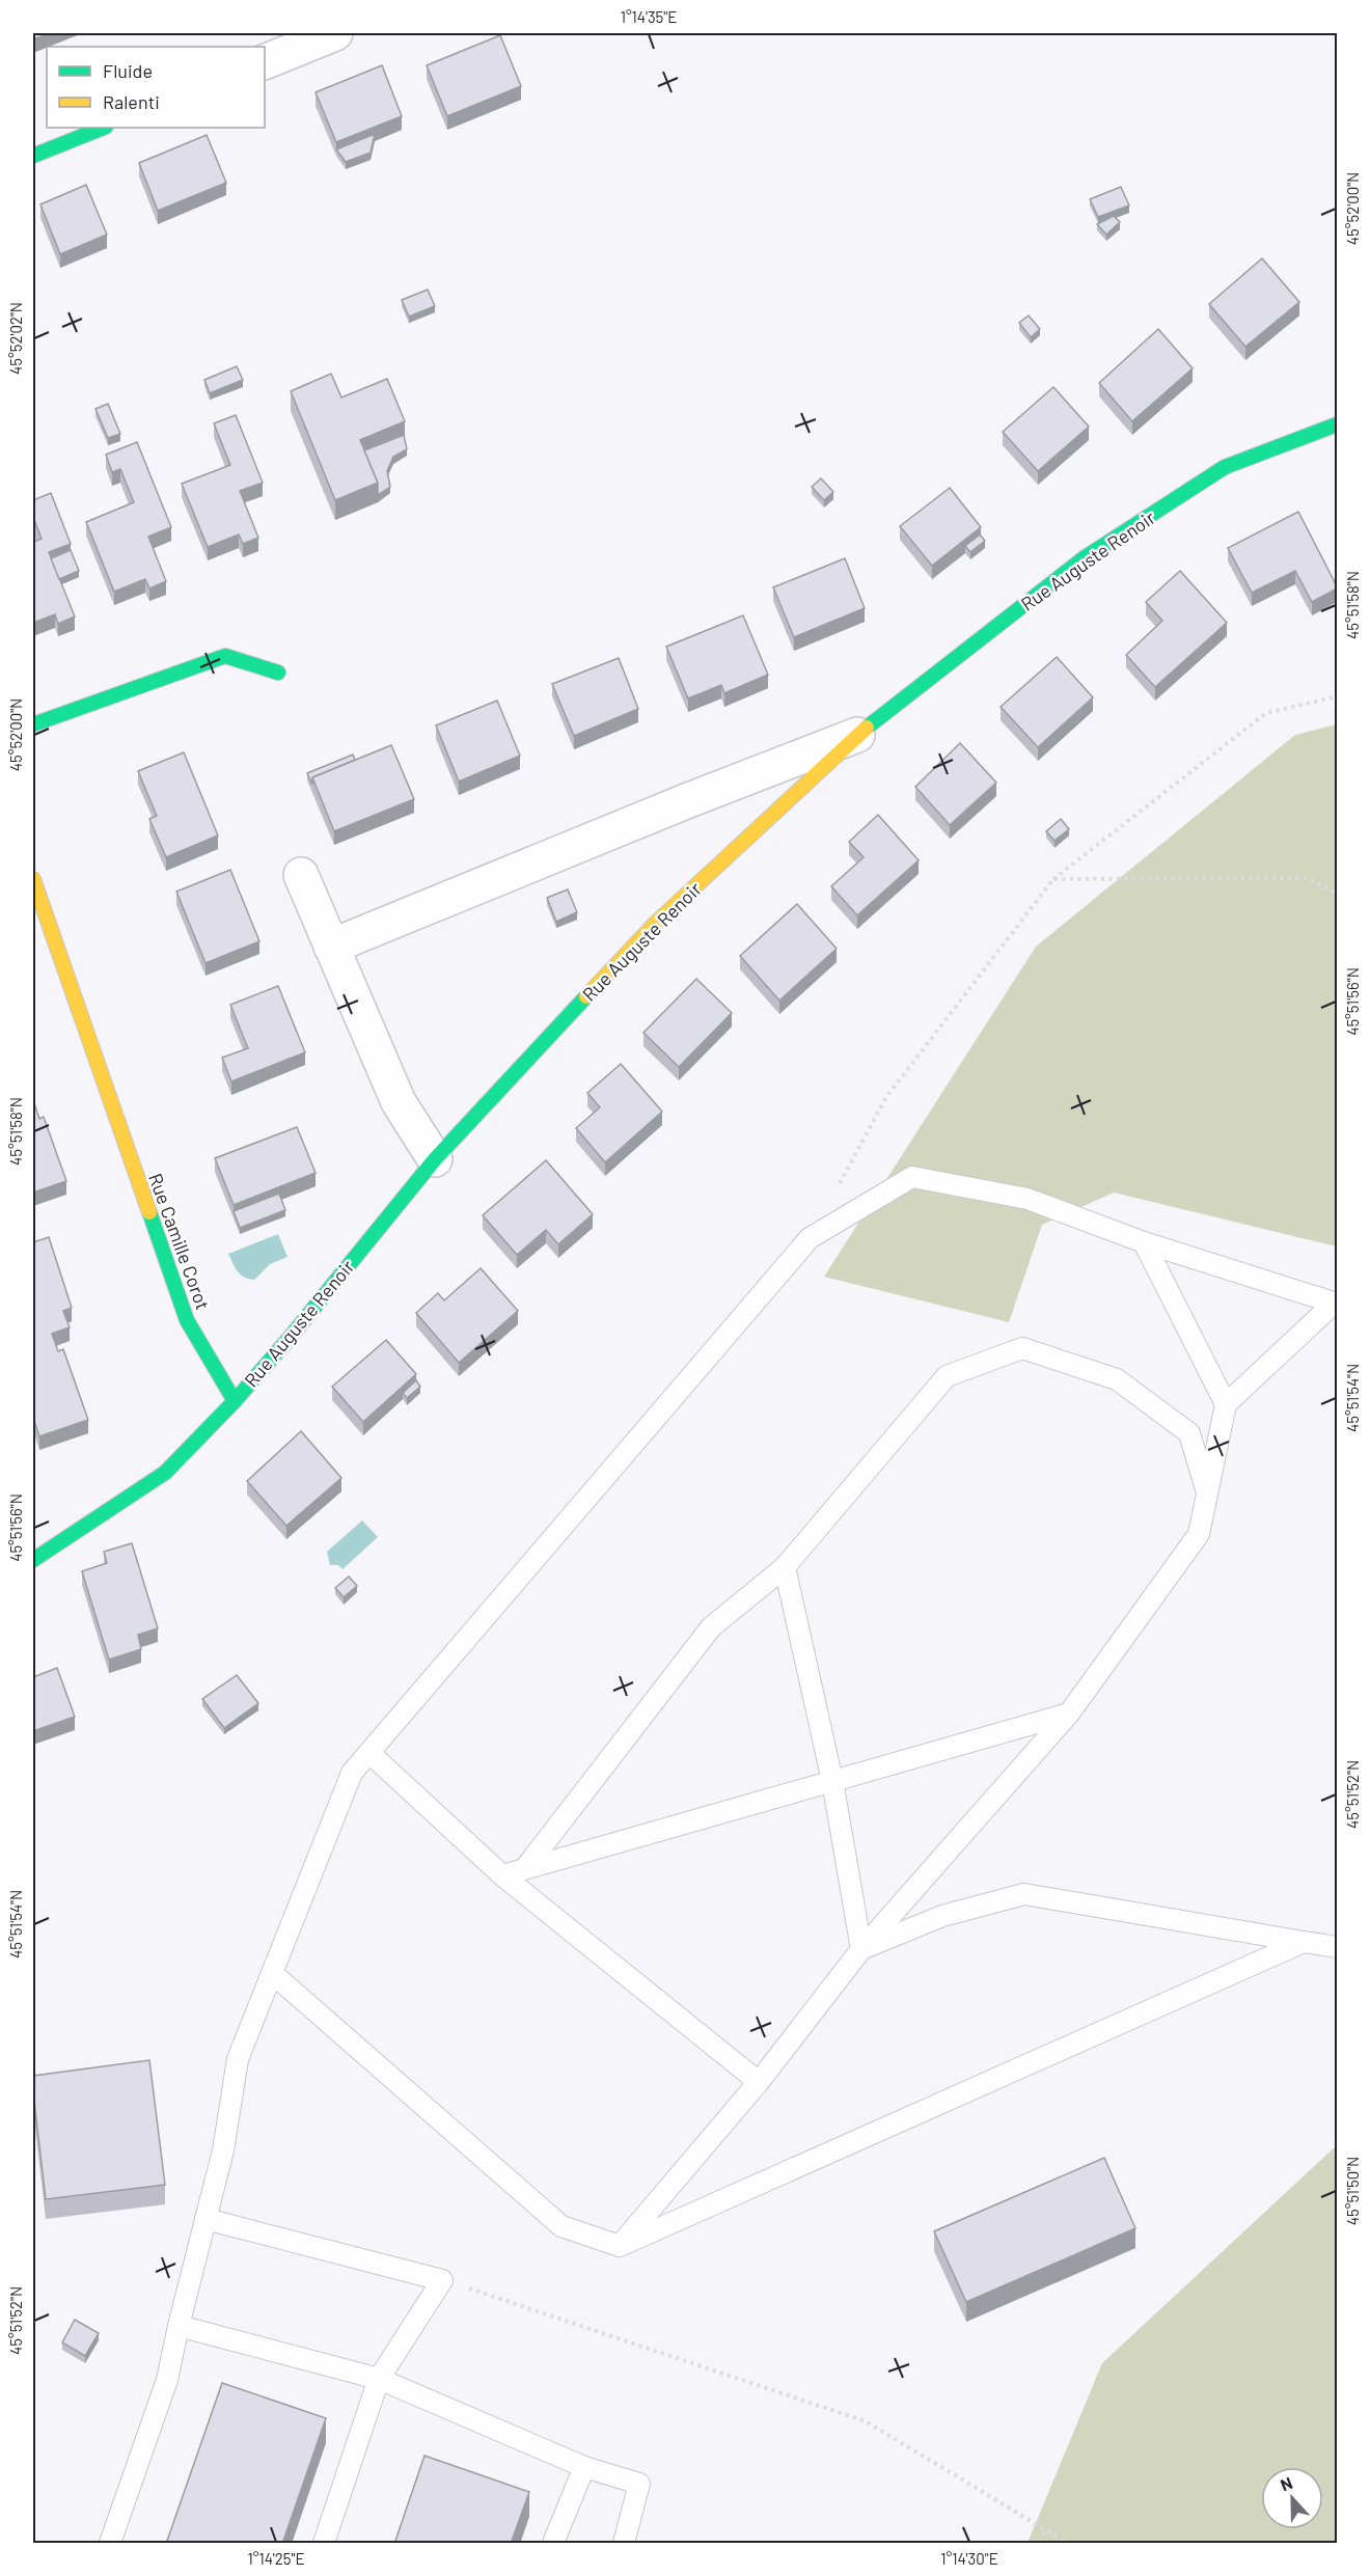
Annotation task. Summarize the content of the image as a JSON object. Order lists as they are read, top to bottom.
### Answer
{
  "streets": {
    "street": ["Rue Auguste Renoir", "Rue Camille Corot"]
  },
  "crossings": [
    ["Rue Auguste Renoir", "Rue Camille Corot"]
  ],
  "legend": ["Fluide", "Ralenti"],
  "north": "top",
  "coordinates": [
    "1°14'35\"E",
    "45°52'00\"N",
    "45°52'02\"N",
    "45°51'58\"N",
    "45°51'56\"N",
    "45°51'54\"N",
    "45°51'52\"N",
    "45°51'50\"N",
    "1°14'25\"E",
    "1°14'30\"E"
  ]
}
